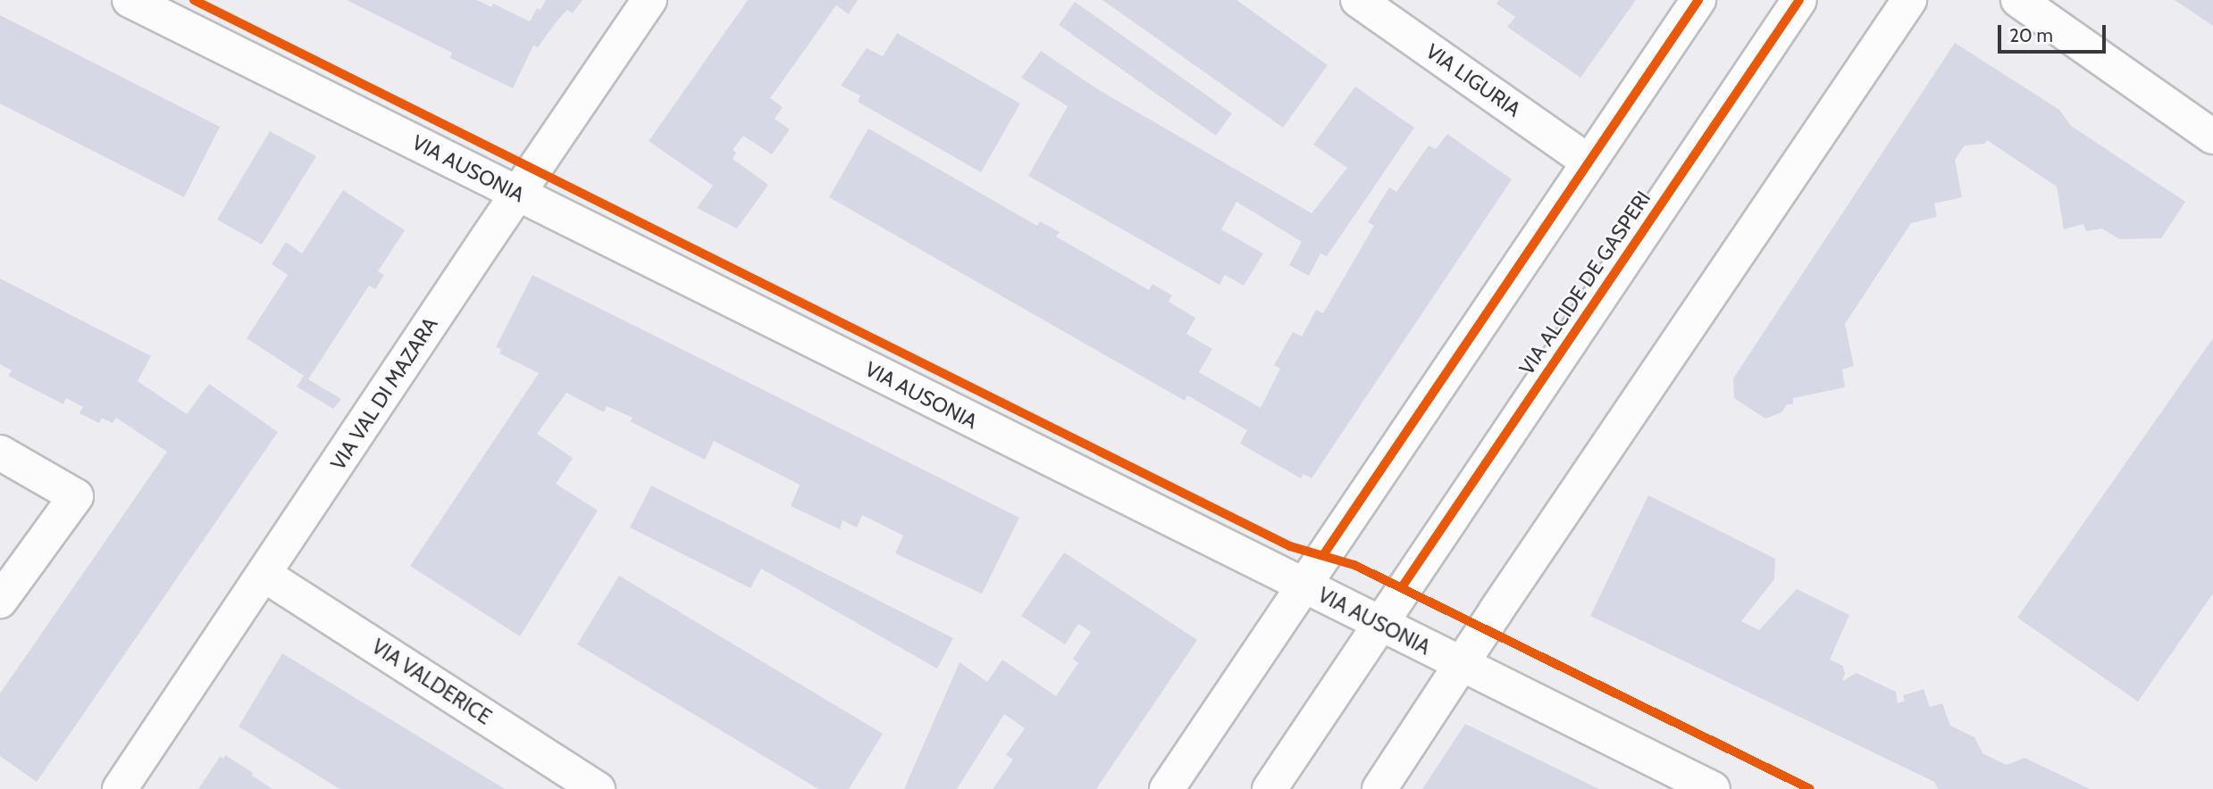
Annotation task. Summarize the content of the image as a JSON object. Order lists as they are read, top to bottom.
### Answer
{
  "streets": {
    "street": [
      "VIA LIGURIA",
      "VIA AUSONIA",
      "VIA ALCIDE DE GASPERI",
      "VIA VAL DI MAZARA",
      "VIA VALDERICE"
    ]
  },
  "crossings": [
    ["VIA AUSONIA", "VIA ALCIDE DE GASPERI"],
    ["VIA AUSONIA", "VIA VAL DI MAZARA"],
    ["VIA VAL DI MAZARA", "VIA VALDERICE"]
  ],
  "scale_bar": "20 m"
}
